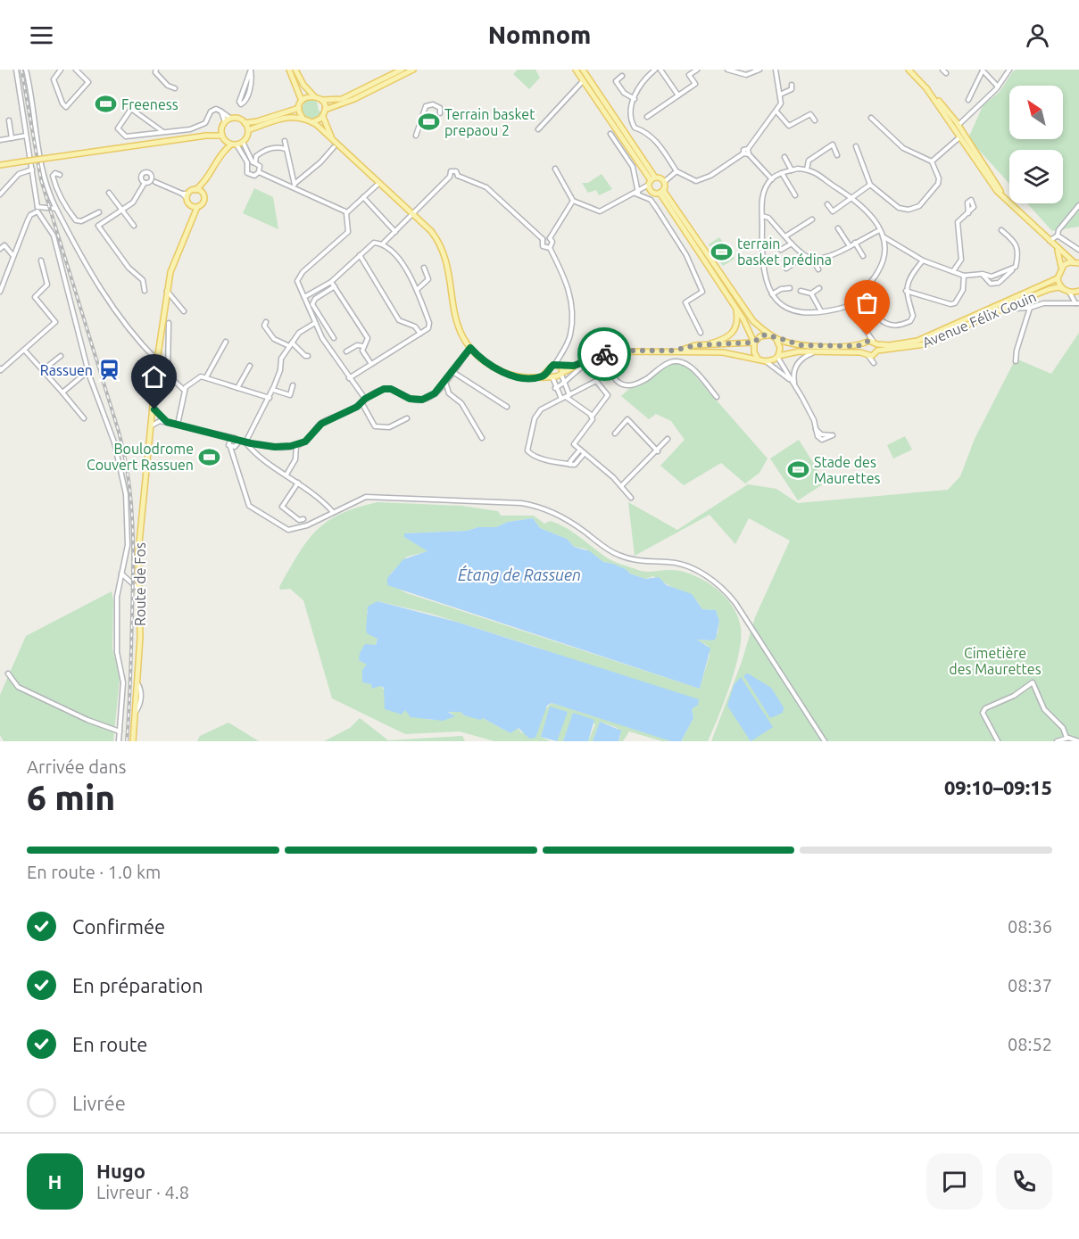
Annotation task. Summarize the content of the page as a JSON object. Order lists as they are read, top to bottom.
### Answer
{
  "streets": {
    "main road": ["Avenue Félix Gouin", "Route de Fos"]
  },
  "water": ["Étang de Rassuen"],
  "parks": ["Cimetière des Maurettes"],
  "places": {
    "sports": [
      "Freeness",
      "Terrain basket prepaou 2",
      "terrain basket prédina",
      "Boulodrome Couvert Rassuen",
      "Stade des Maurettes"
    ],
    "station": ["Rassuen"]
  },
  "north": "top left",
  "page": {
    "header": "Nomnom",
    "heading": ["6 min", "Arrivée dans", "09:10–09:15"],
    "panel": ["Hugo", "Livreur · 4.8"],
    "bar": "En route · 1.0 km",
    "list": [
      ["Confirmée", "08:36"],
      ["En préparation", "08:37"],
      ["En route", "08:52"],
      "Livrée"
    ],
    "round": "H"
  }
}
